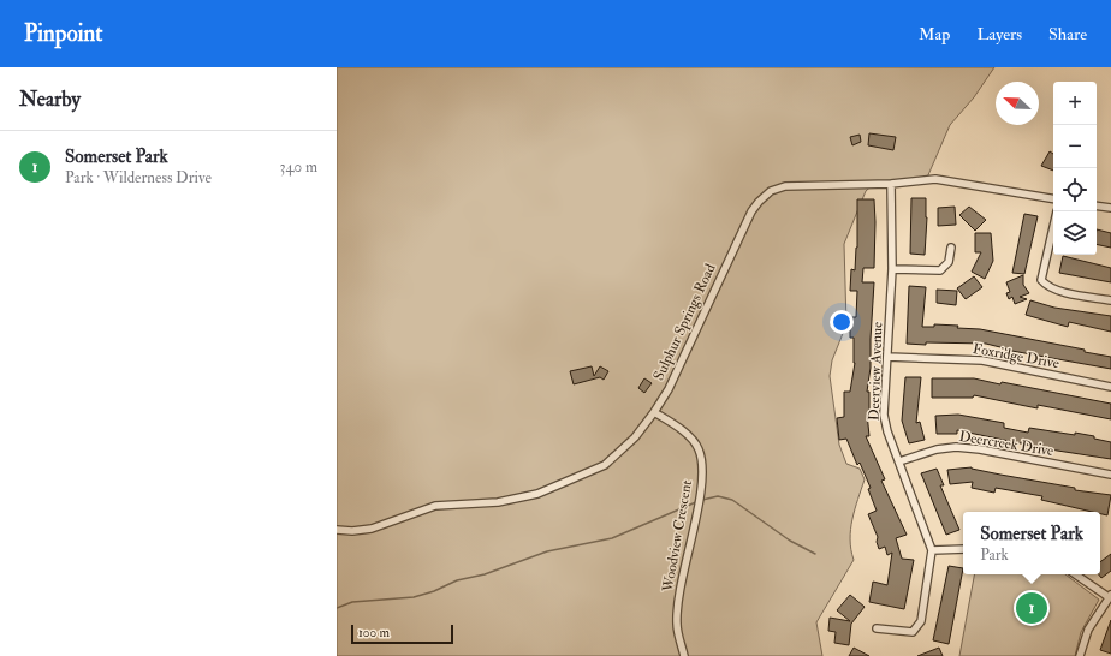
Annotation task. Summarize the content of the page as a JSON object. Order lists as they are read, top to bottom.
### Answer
{
  "streets": {
    "street": [
      "Sulphur Springs Road",
      "Foxridge Drive",
      "Deerview Avenue",
      "Deercreek Drive",
      "Woodview Crescent"
    ]
  },
  "crossings": [
    ["Sulphur Springs Road", "Deerview Avenue"],
    ["Sulphur Springs Road", "Woodview Crescent"],
    ["Foxridge Drive", "Deerview Avenue"],
    ["Deerview Avenue", "Deercreek Drive"]
  ],
  "scale_bar": "100 m",
  "north": "top left",
  "page": {
    "header": "Pinpoint",
    "nav": ["Map", "Layers", "Share"],
    "heading": "Nearby",
    "map_buttons": ["+", "−"],
    "list": [
      {
        "mark": "1",
        "name": "Somerset Park",
        "note": "Park · Wilderness Drive",
        "value": "340 m"
      }
    ],
    "popup": ["Somerset Park", "Park"],
    "pins": "1",
    "scale": "100 m"
  }
}
